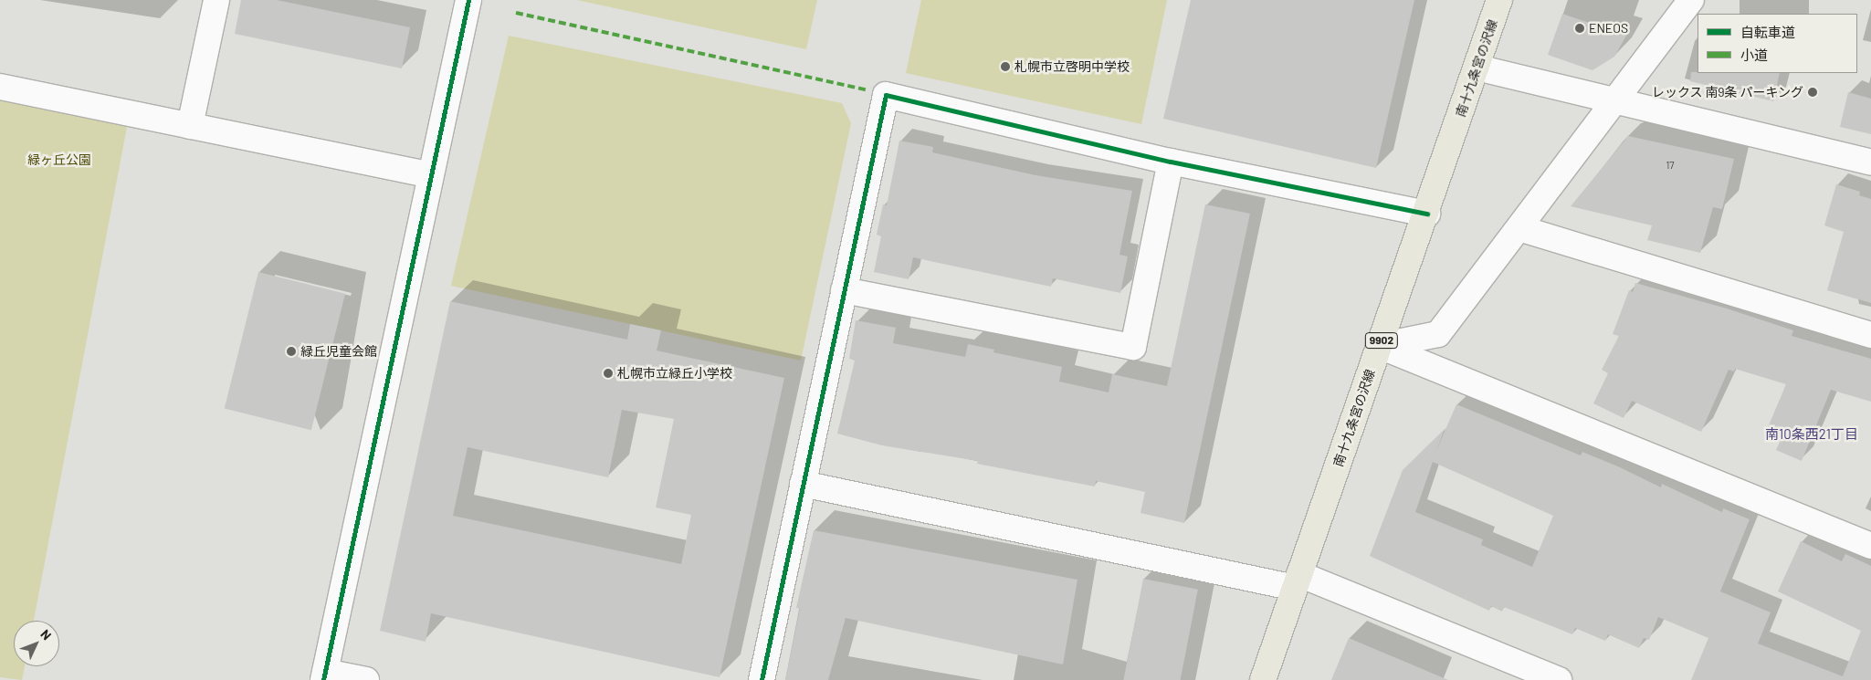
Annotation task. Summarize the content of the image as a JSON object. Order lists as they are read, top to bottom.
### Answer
{
  "streets": {
    "main road": ["南十九条宮の沢線", "9902"]
  },
  "districts": ["南10条西21丁目"],
  "parks": ["緑ヶ丘公園"],
  "places": [
    "ENEOS",
    "札幌市立啓明中学校",
    "レックス 南9条 パーキング",
    "緑丘児童会館",
    "札幌市立緑丘小学校"
  ],
  "house_numbers": ["17"],
  "legend": ["自転車道", "小道"],
  "north": "top right"
}
